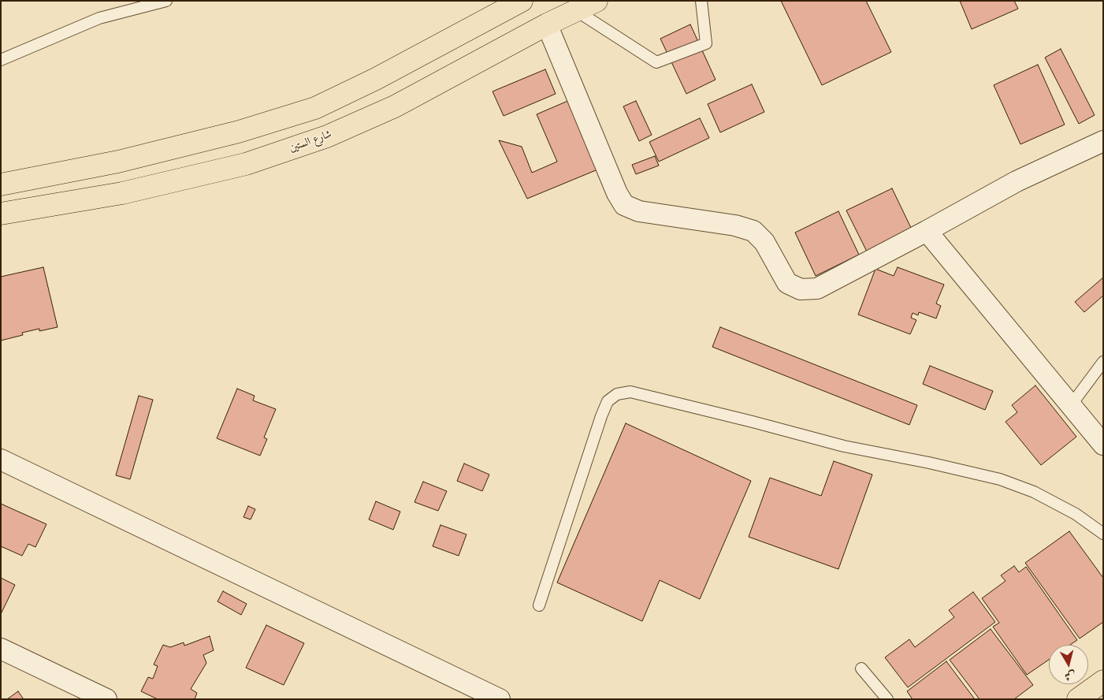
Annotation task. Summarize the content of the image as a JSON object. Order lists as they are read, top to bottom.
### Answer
{
  "streets": {
    "highway": ["شارع الستين"]
  },
  "north": "bottom"
}
